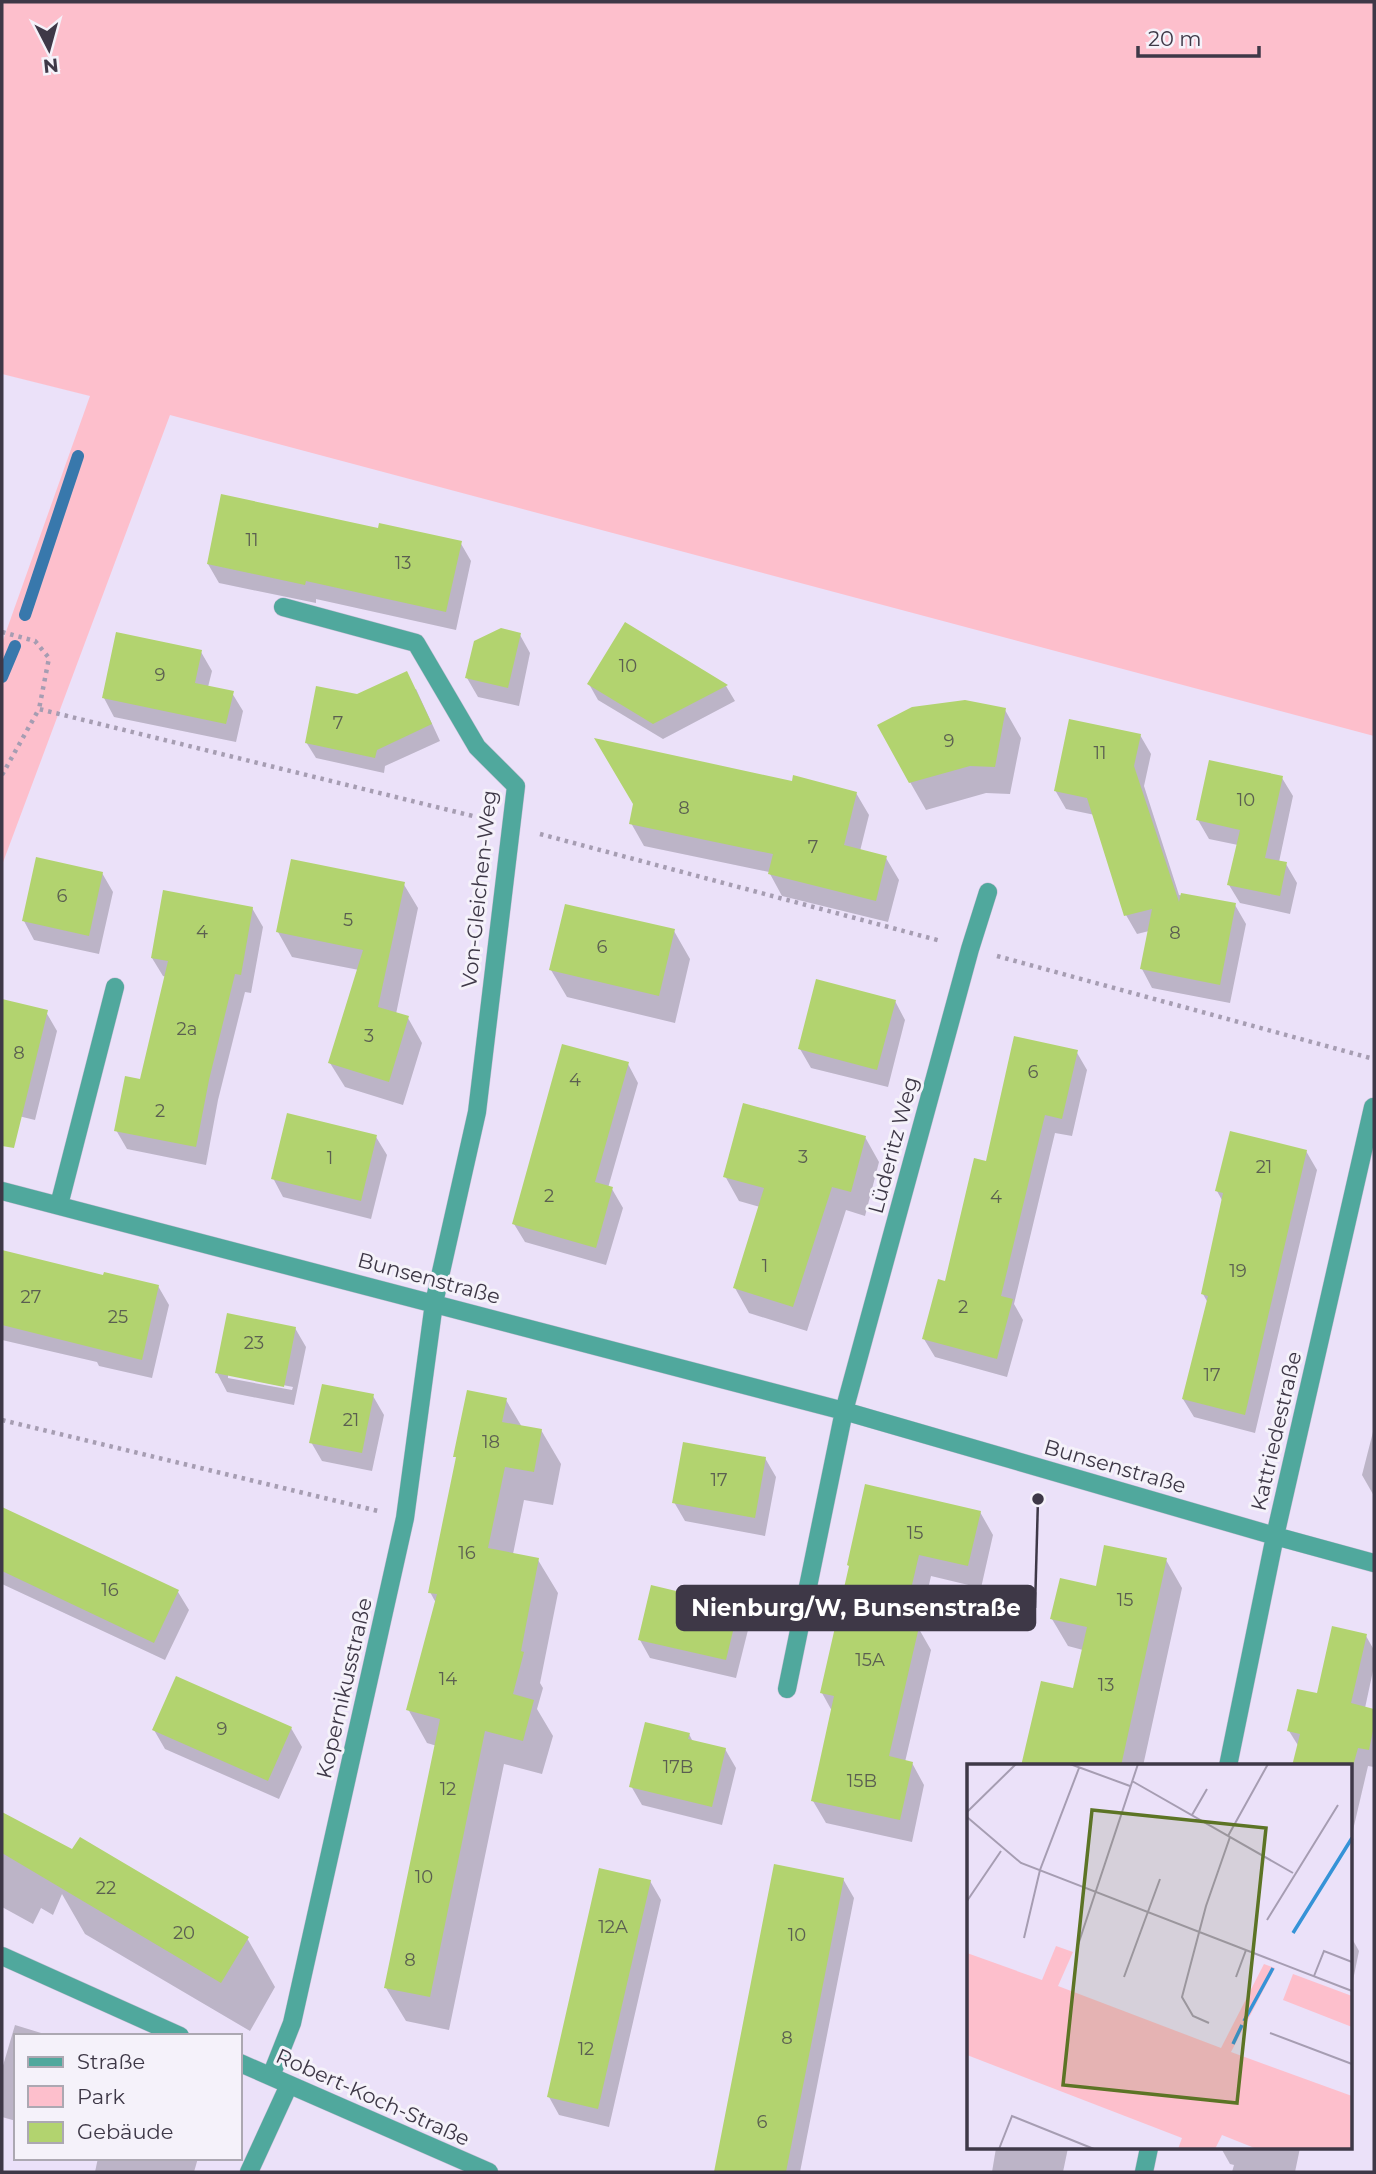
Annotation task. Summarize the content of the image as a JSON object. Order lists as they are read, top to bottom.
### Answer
{
  "streets": {
    "street": [
      "Von-Gleichen-Weg",
      "Lüderitz Weg",
      "Bunsenstraße",
      "Kattriedestraße",
      "Kopernikusstraße",
      "Robert-Koch-Straße"
    ]
  },
  "crossings": [
    ["Von-Gleichen-Weg", "Bunsenstraße"],
    ["Von-Gleichen-Weg", "Kopernikusstraße"],
    ["Lüderitz Weg", "Bunsenstraße"],
    ["Bunsenstraße", "Kattriedestraße"],
    ["Bunsenstraße", "Kopernikusstraße"],
    ["Kopernikusstraße", "Robert-Koch-Straße"]
  ],
  "places": ["Nienburg/W, Bunsenstraße"],
  "house_numbers": [
    "11",
    "13",
    "10",
    "9",
    "7",
    "9",
    "11",
    "10",
    "8",
    "7",
    "6",
    "5",
    "4",
    "8",
    "6",
    "2a",
    "3",
    "8",
    "6",
    "4",
    "2",
    "3",
    "1",
    "21",
    "2",
    "4",
    "1",
    "19",
    "27",
    "2",
    "25",
    "23",
    "17",
    "21",
    "18",
    "17",
    "15",
    "16",
    "16",
    "15",
    "15A",
    "14",
    "13",
    "9",
    "17B",
    "15B",
    "12",
    "10",
    "22",
    "12A",
    "20",
    "10",
    "8",
    "8",
    "12",
    "6"
  ],
  "legend": ["Straße", "Park", "Gebäude"],
  "scale_bar": "20 m",
  "north": "bottom"
}
